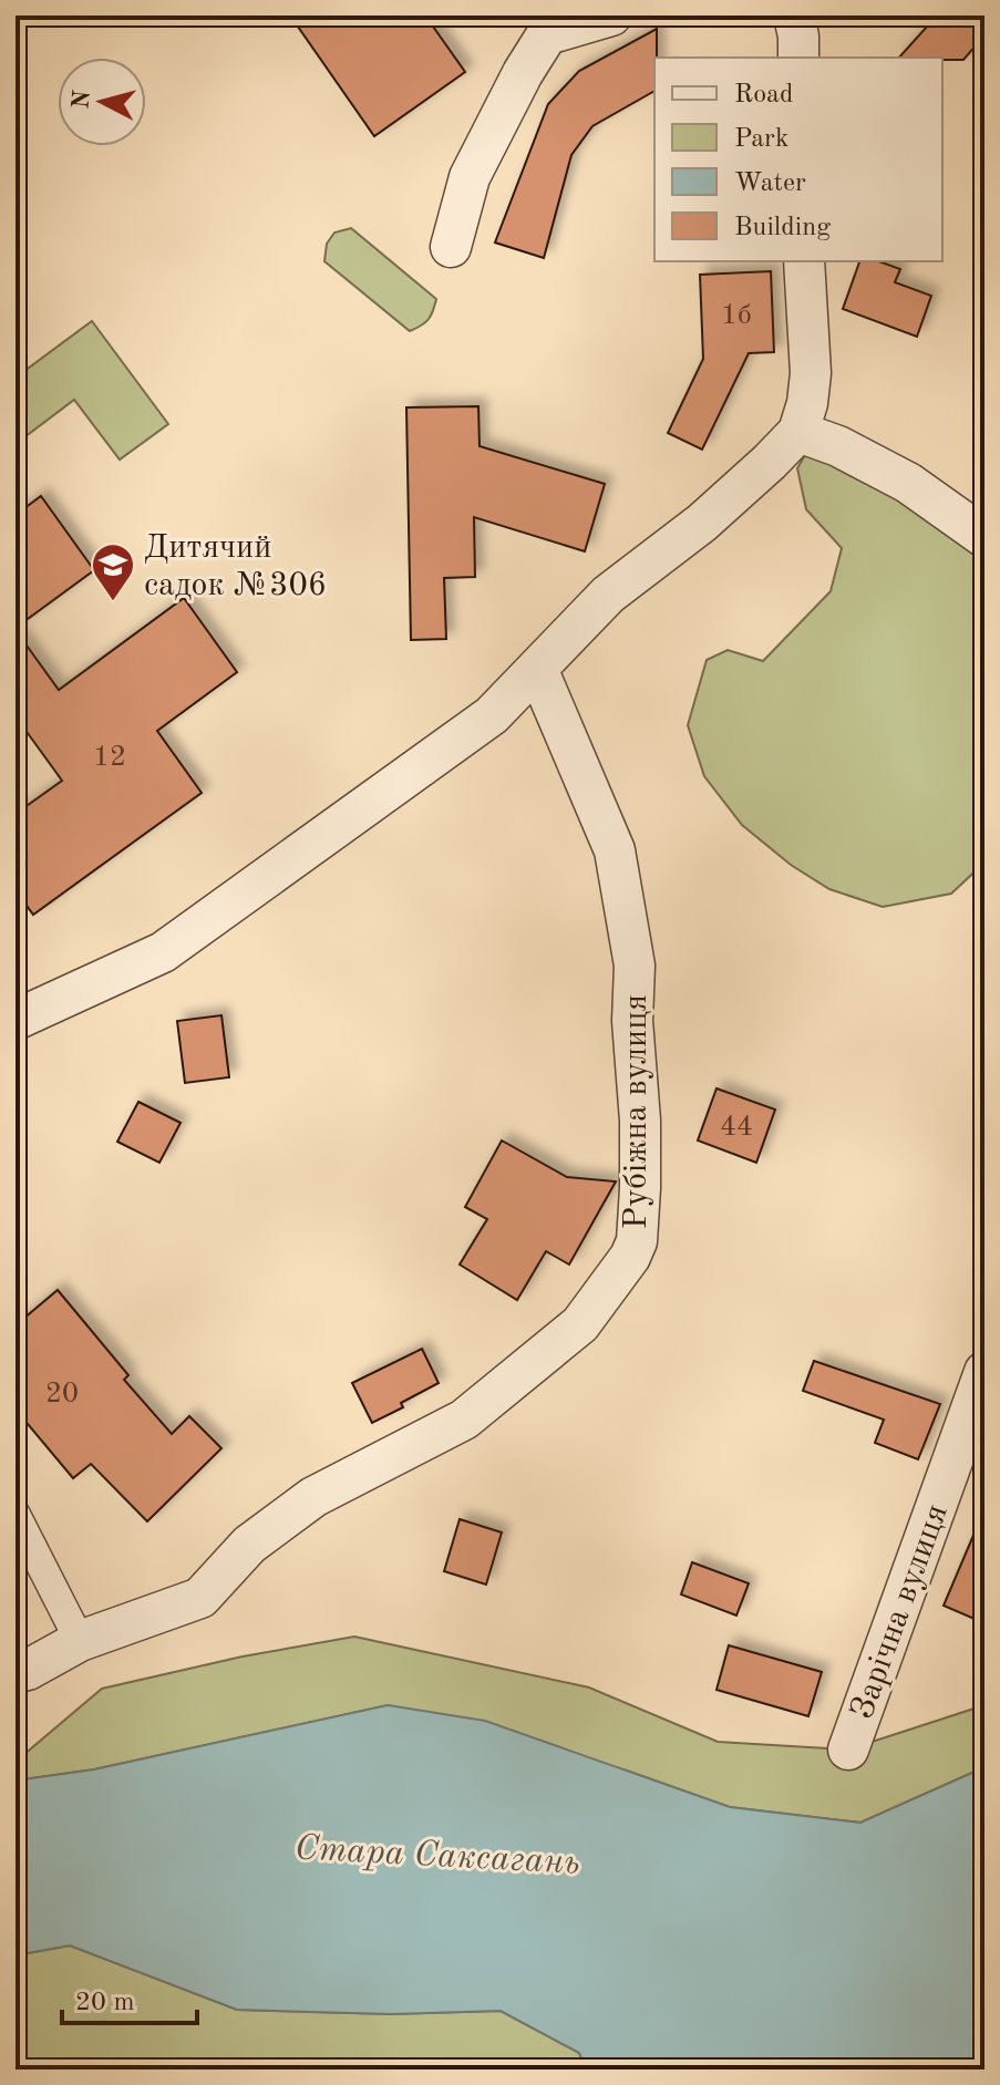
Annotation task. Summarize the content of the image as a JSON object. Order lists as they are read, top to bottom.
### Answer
{
  "streets": {
    "street": ["Рубіжна вулиця", "Зарічна вулиця"]
  },
  "water": ["Стара Саксагань"],
  "places": {
    "school or university": ["Дитячий садок №306"]
  },
  "house_numbers": [
    "1б",
    "12",
    "44",
    "20"
  ],
  "legend": [
    "Road",
    "Park",
    "Water",
    "Building"
  ],
  "scale_bar": "20 m",
  "north": "left"
}
